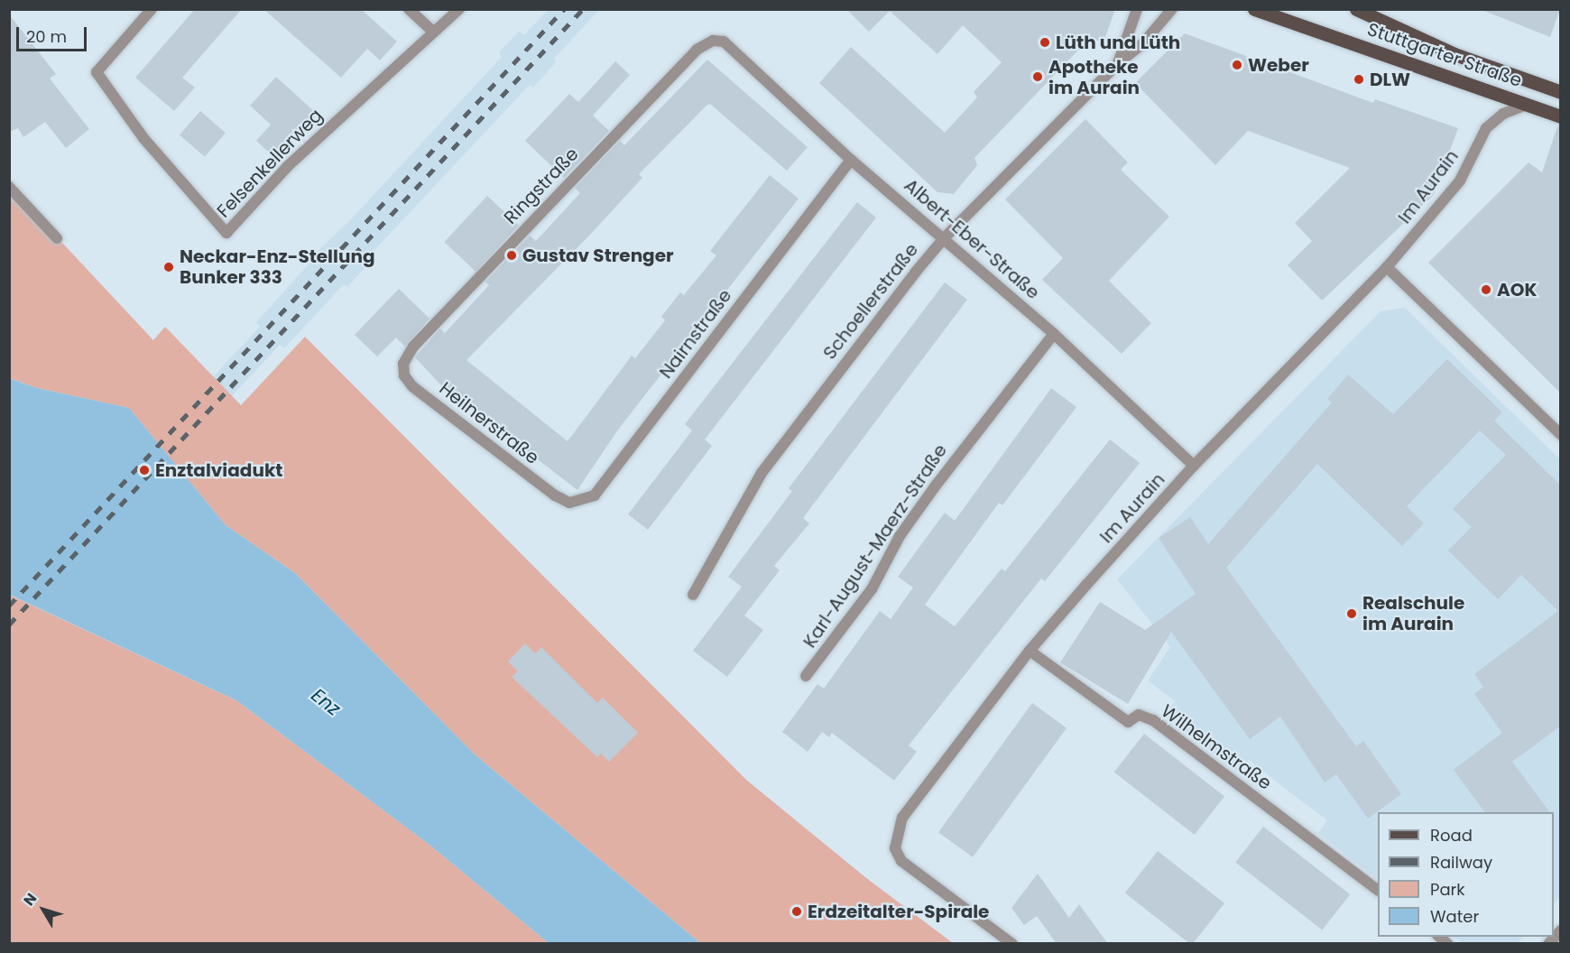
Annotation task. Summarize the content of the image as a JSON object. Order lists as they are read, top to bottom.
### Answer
{
  "streets": {
    "main road": ["Stuttgarter Straße"],
    "street": [
      "Felsenkellerweg",
      "Ringstraße",
      "Im Aurain",
      "Albert-Eber-Straße",
      "Schoellerstraße",
      "Nairnstraße",
      "Heilnerstraße",
      "Karl-August-Maerz-Straße",
      "Wilhelmstraße"
    ]
  },
  "crossings": [
    ["Stuttgarter Straße", "Im Aurain"],
    ["Ringstraße", "Albert-Eber-Straße"],
    ["Ringstraße", "Heilnerstraße"],
    ["Im Aurain", "Albert-Eber-Straße"],
    ["Im Aurain", "Wilhelmstraße"],
    ["Albert-Eber-Straße", "Schoellerstraße"],
    ["Albert-Eber-Straße", "Nairnstraße"],
    ["Albert-Eber-Straße", "Karl-August-Maerz-Straße"],
    ["Nairnstraße", "Heilnerstraße"]
  ],
  "water": ["Enz"],
  "places": [
    "Lüth und Lüth",
    "Weber",
    "Apotheke im Aurain",
    "DLW",
    "Gustav Strenger",
    "Neckar-Enz-Stellung Bunker 333",
    "AOK",
    "Enztalviadukt",
    "Realschule im Aurain",
    "Erdzeitalter-Spirale"
  ],
  "legend": [
    "Road",
    "Railway",
    "Park",
    "Water"
  ],
  "scale_bar": "20 m",
  "north": "top left"
}
